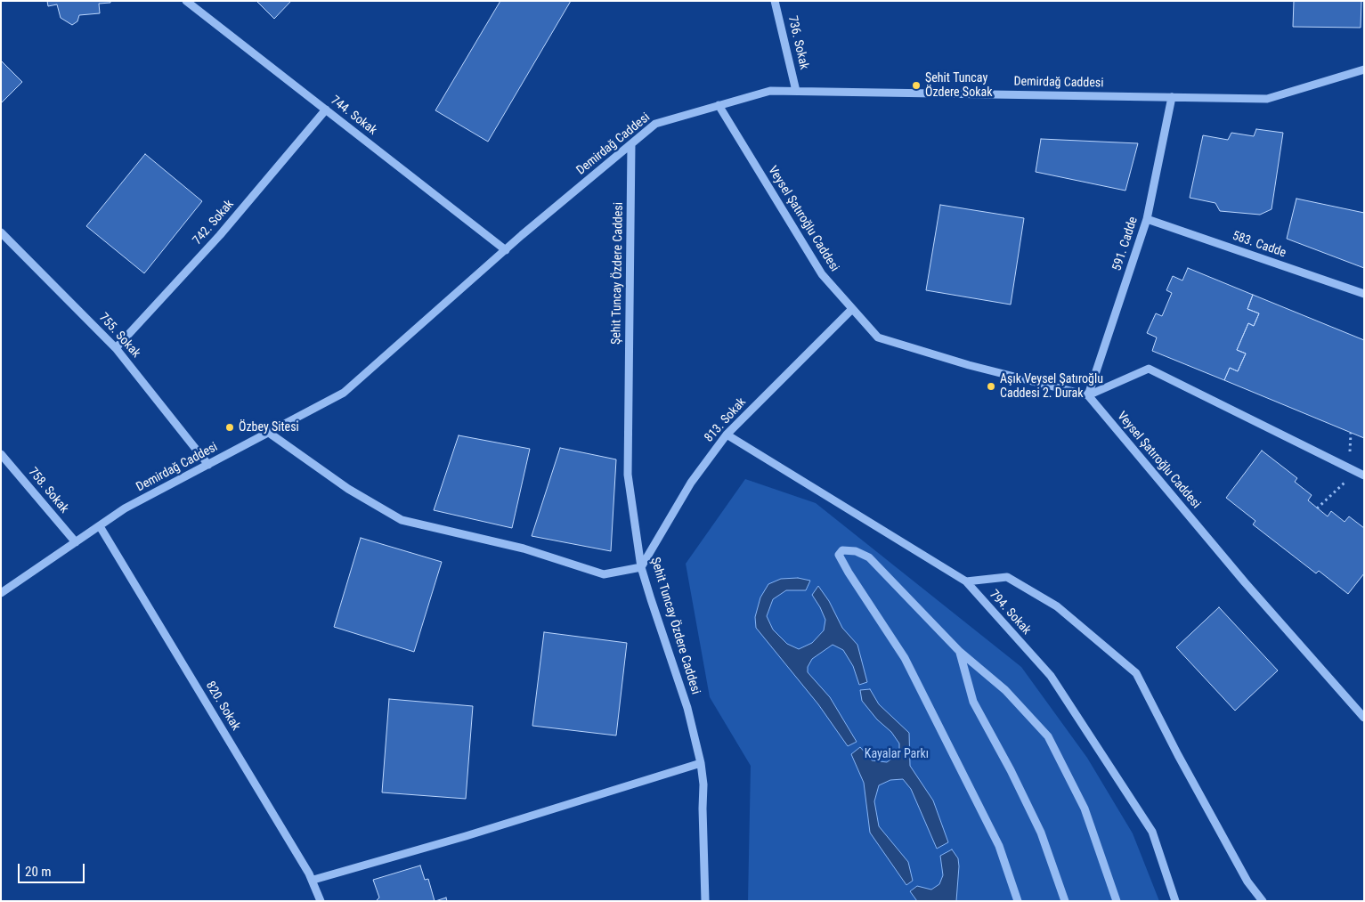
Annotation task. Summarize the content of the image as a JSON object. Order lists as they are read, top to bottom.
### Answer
{
  "streets": {
    "street": [
      "736. Sokak",
      "Demirdağ Caddesi",
      "744. Sokak",
      "Veysel Şatıroğlu Caddesi",
      "742. Sokak",
      "591. Cadde",
      "583. Cadde",
      "Şehit Tuncay Özdere Caddesi",
      "755. Sokak",
      "813. Sokak",
      "758. Sokak",
      "794. Sokak",
      "820. Sokak"
    ]
  },
  "crossings": [
    ["736. Sokak", "Demirdağ Caddesi"],
    ["Demirdağ Caddesi", "744. Sokak"],
    ["Demirdağ Caddesi", "Veysel Şatıroğlu Caddesi"],
    ["Demirdağ Caddesi", "591. Cadde"],
    ["Demirdağ Caddesi", "Şehit Tuncay Özdere Caddesi"],
    ["Demirdağ Caddesi", "755. Sokak"],
    ["Demirdağ Caddesi", "758. Sokak"],
    ["Demirdağ Caddesi", "820. Sokak"],
    ["744. Sokak", "742. Sokak"],
    ["Veysel Şatıroğlu Caddesi", "591. Cadde"],
    ["Veysel Şatıroğlu Caddesi", "813. Sokak"],
    ["742. Sokak", "755. Sokak"],
    ["591. Cadde", "583. Cadde"],
    ["Şehit Tuncay Özdere Caddesi", "813. Sokak"],
    ["813. Sokak", "794. Sokak"]
  ],
  "parks": ["Kayalar Parkı"],
  "places": ["Şehit Tuncay Özdere Sokak", "Aşık Veysel Şatıroğlu Caddesi 2. Durak", "Özbey Sitesi"],
  "scale_bar": "20 m"
}
